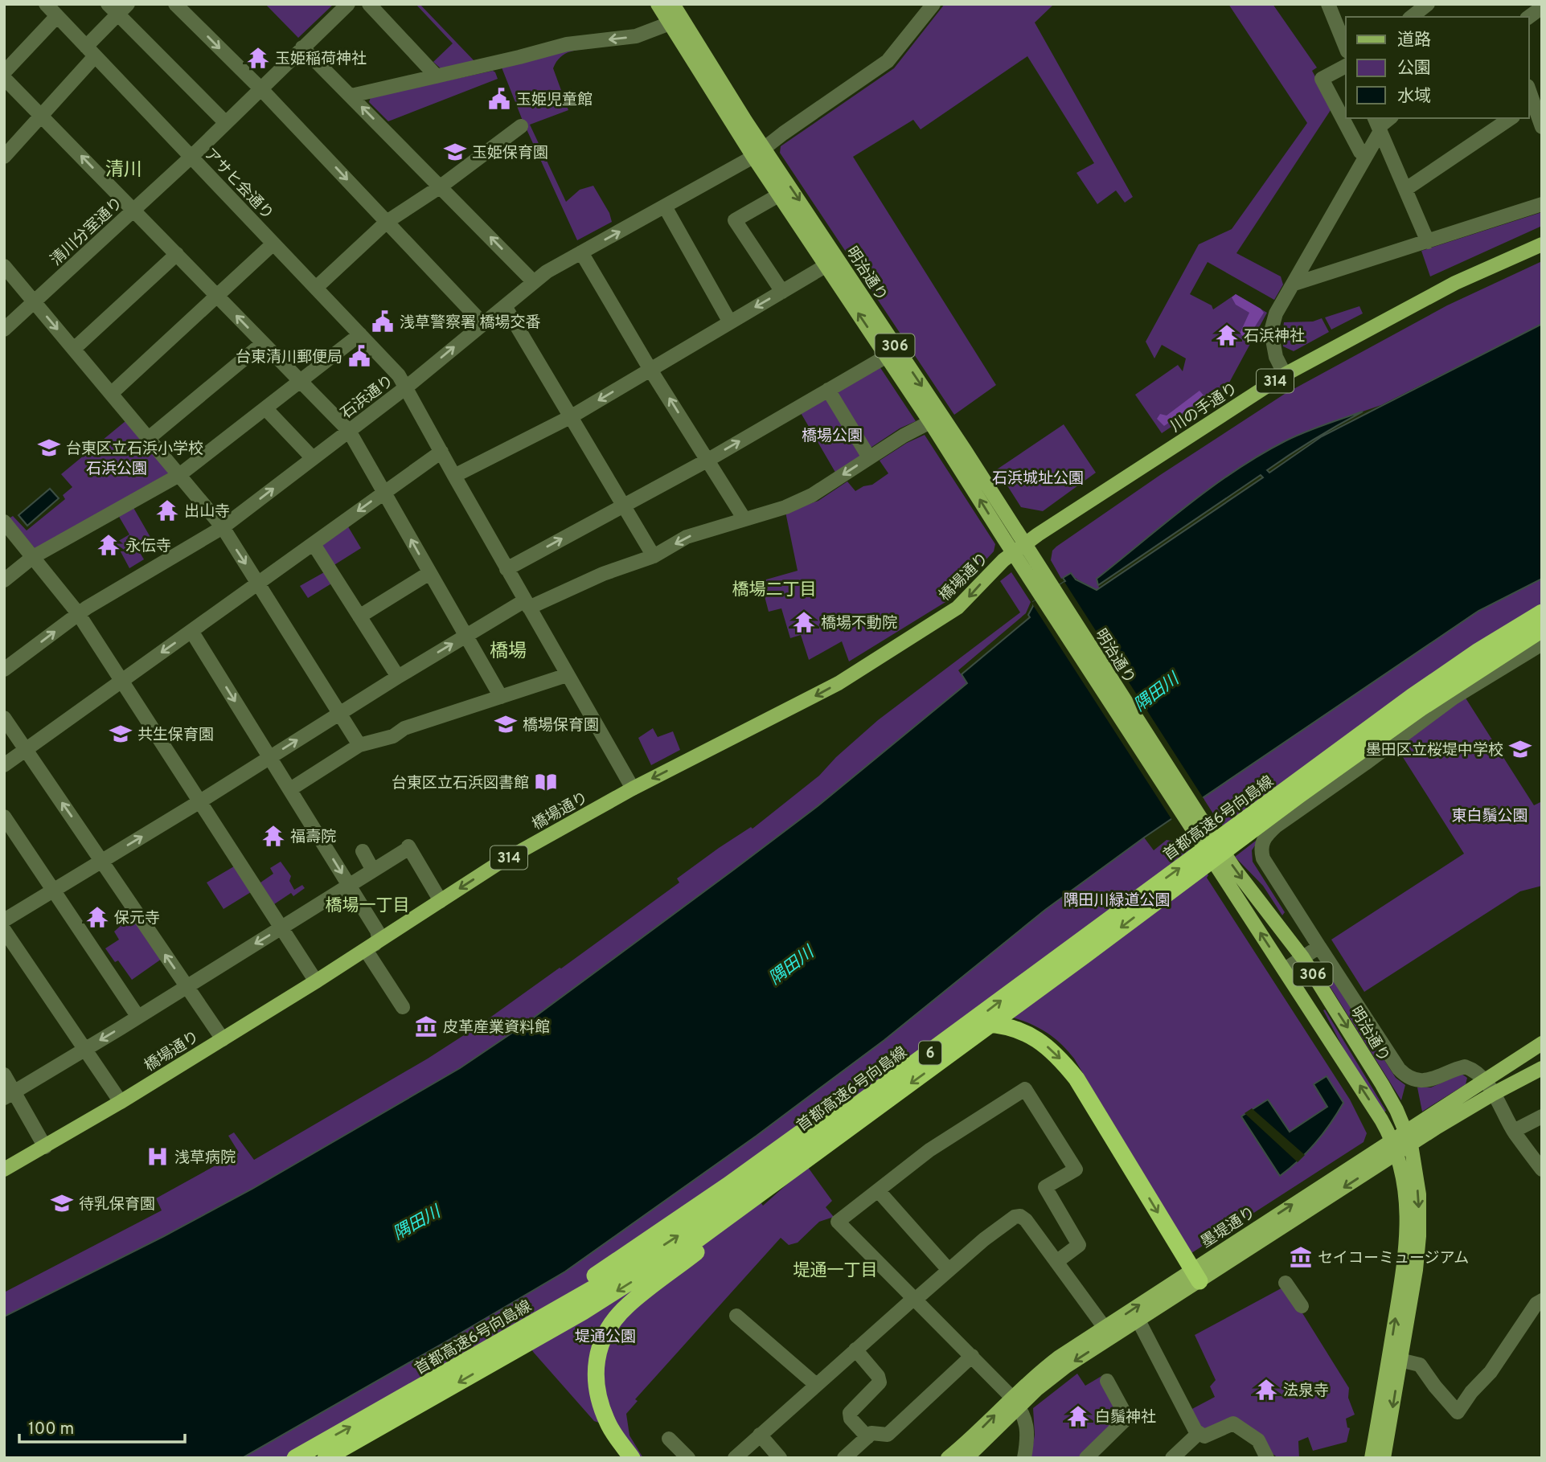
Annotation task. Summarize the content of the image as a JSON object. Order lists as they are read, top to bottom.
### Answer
{
  "streets": {
    "highway": ["首都高速6号向島線", "6"],
    "main road": [
      "明治通り",
      "306",
      "314",
      "川の手通り",
      "橋場通り",
      "墨堤通り"
    ],
    "street": ["アサヒ会通り", "清川分室通り", "石浜通り"]
  },
  "crossings": [
    ["アサヒ会通り", "清川分室通り"],
    ["アサヒ会通り", "石浜通り"],
    ["アサヒ会通り", "橋場通り"],
    ["明治通り", "石浜通り"],
    ["明治通り", "川の手通り"],
    ["明治通り", "橋場通り"],
    ["明治通り", "墨堤通り"],
    ["川の手通り", "橋場通り"]
  ],
  "one_way": ["橋場通り"],
  "districts": [
    "清川",
    "橋場二丁目",
    "橋場",
    "橋場一丁目",
    "堤通一丁目"
  ],
  "water": ["隅田川"],
  "parks": [
    "橋場公園",
    "石浜公園",
    "石浜城址公園",
    "東白鬚公園",
    "隅田川緑道公園",
    "堤通公園"
  ],
  "places": {
    "temple": [
      "玉姫稲荷神社",
      "石浜神社",
      "出山寺",
      "永伝寺",
      "橋場不動院",
      "福壽院",
      "保元寺",
      "法泉寺",
      "白鬚神社"
    ],
    "public building": ["玉姫児童館", "浅草警察署 橋場交番", "台東清川郵便局"],
    "school or university": [
      "玉姫保育園",
      "台東区立石浜小学校",
      "橋場保育園",
      "共生保育園",
      "墨田区立桜堤中学校",
      "待乳保育園"
    ],
    "library": ["台東区立石浜図書館"],
    "museum": ["皮革産業資料館", "セイコーミュージアム"],
    "hospital": ["浅草病院"]
  },
  "legend": ["道路", "公園", "水域"],
  "scale_bar": "100 m"
}
